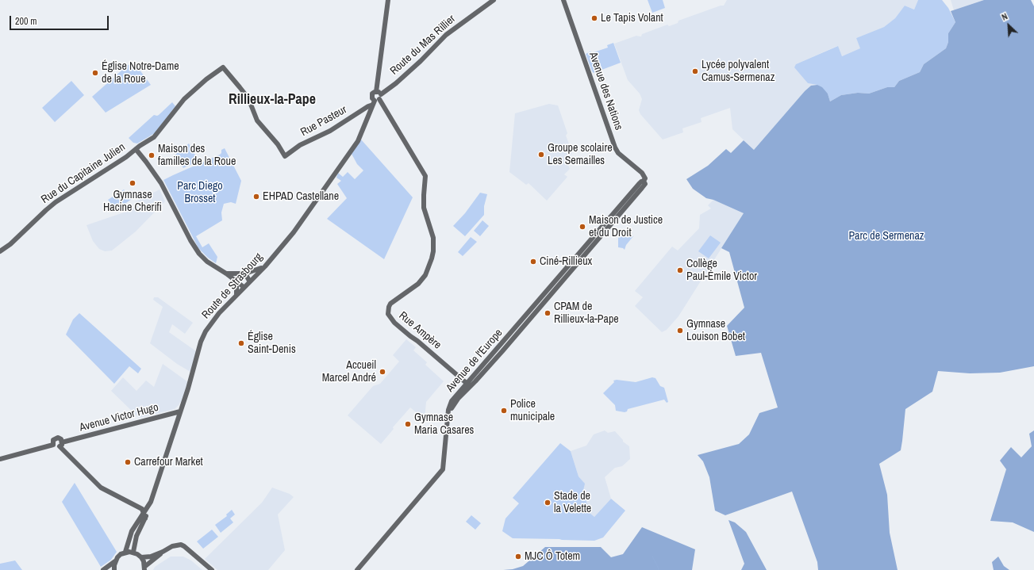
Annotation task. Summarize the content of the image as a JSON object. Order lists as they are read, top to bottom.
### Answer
{
  "streets": {
    "street": [
      "Route du Mas Rillier",
      "Avenue des Nations",
      "Rue Pasteur",
      "Rue du Capitaine Julien",
      "Route de Strasbourg",
      "Rue Ampère",
      "Avenue de l'Europe",
      "Avenue Victor Hugo"
    ]
  },
  "crossings": [
    ["Route du Mas Rillier", "Rue Pasteur"],
    ["Route du Mas Rillier", "Route de Strasbourg"],
    ["Route du Mas Rillier", "Rue Ampère"],
    ["Avenue des Nations", "Avenue de l'Europe"],
    ["Rue Pasteur", "Rue du Capitaine Julien"],
    ["Rue Pasteur", "Route de Strasbourg"],
    ["Rue Pasteur", "Rue Ampère"],
    ["Route de Strasbourg", "Rue Ampère"],
    ["Route de Strasbourg", "Avenue Victor Hugo"],
    ["Rue Ampère", "Avenue de l'Europe"]
  ],
  "districts": ["Rillieux-la-Pape"],
  "parks": ["Parc Diego Brosset", "Parc de Sermenaz"],
  "places": [
    "Le Tapis Volant",
    "Lycée polyvalent Camus-Sermenaz",
    "Église Notre-Dame de la Roue",
    "Groupe scolaire Les Semailles",
    "Maison des familles de la Roue",
    "Gymnase Hacine Cherifi",
    "EHPAD Castellane",
    "Maison de Justice et du Droit",
    "Ciné-Rillieux",
    "Collège Paul-Émile Victor",
    "CPAM de Rillieux-la-Pape",
    "Gymnase Louison Bobet",
    "Église Saint-Denis",
    "Accueil Marcel André",
    "Police municipale",
    "Gymnase Maria Casares",
    "Carrefour Market",
    "Stade de la Velette",
    "MJC Ô Totem"
  ],
  "scale_bar": "200 m",
  "north": "top left"
}
